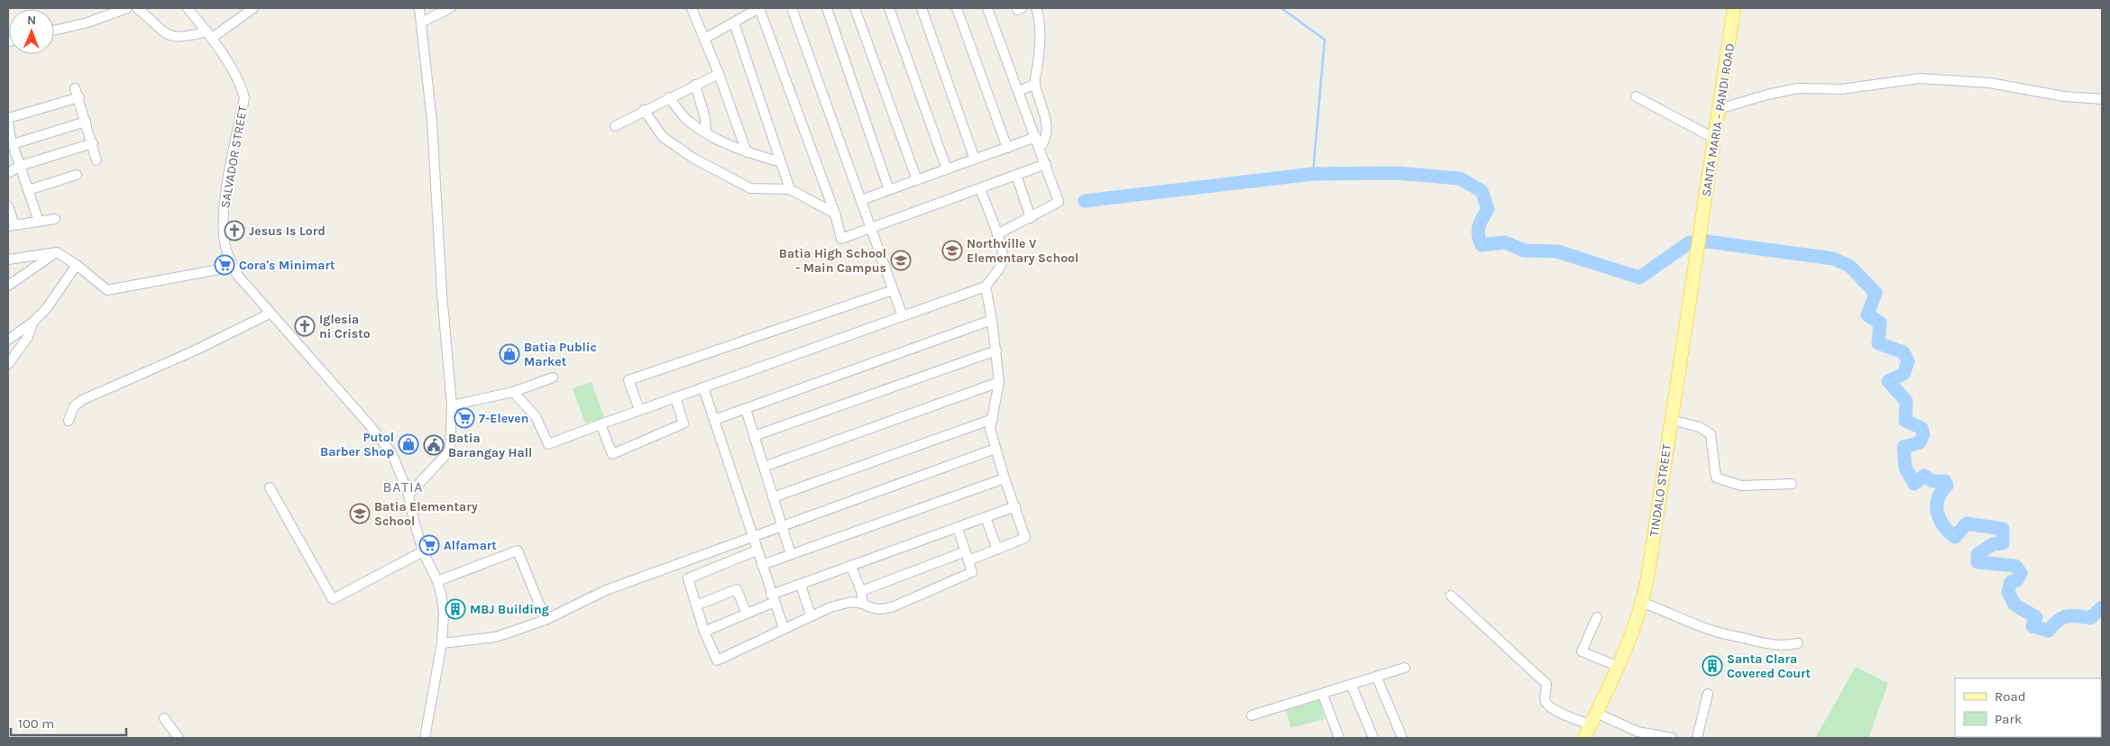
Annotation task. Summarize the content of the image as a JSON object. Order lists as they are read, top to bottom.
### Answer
{
  "streets": {
    "main road": ["SANTA MARIA - PANDI ROAD", "TINDALO STREET"],
    "street": ["SALVADOR STREET"]
  },
  "crossings": [
    ["SANTA MARIA - PANDI ROAD", "TINDALO STREET"]
  ],
  "districts": ["BATIA"],
  "places": {
    "church": ["Jesus Is Lord", "Iglesia ni Cristo"],
    "school or university": ["Northville V Elementary School", "Batia High School - Main Campus", "Batia Elementary School"],
    "supermarket": ["Cora's Minimart", "7-Eleven", "Alfamart"],
    "shop": ["Batia Public Market", "Putol Barber Shop"],
    "public building": ["Batia Barangay Hall"],
    "building": ["MBJ Building", "Santa Clara Covered Court"]
  },
  "legend": ["Road", "Park"],
  "scale_bar": "100 m",
  "north": "top"
}
